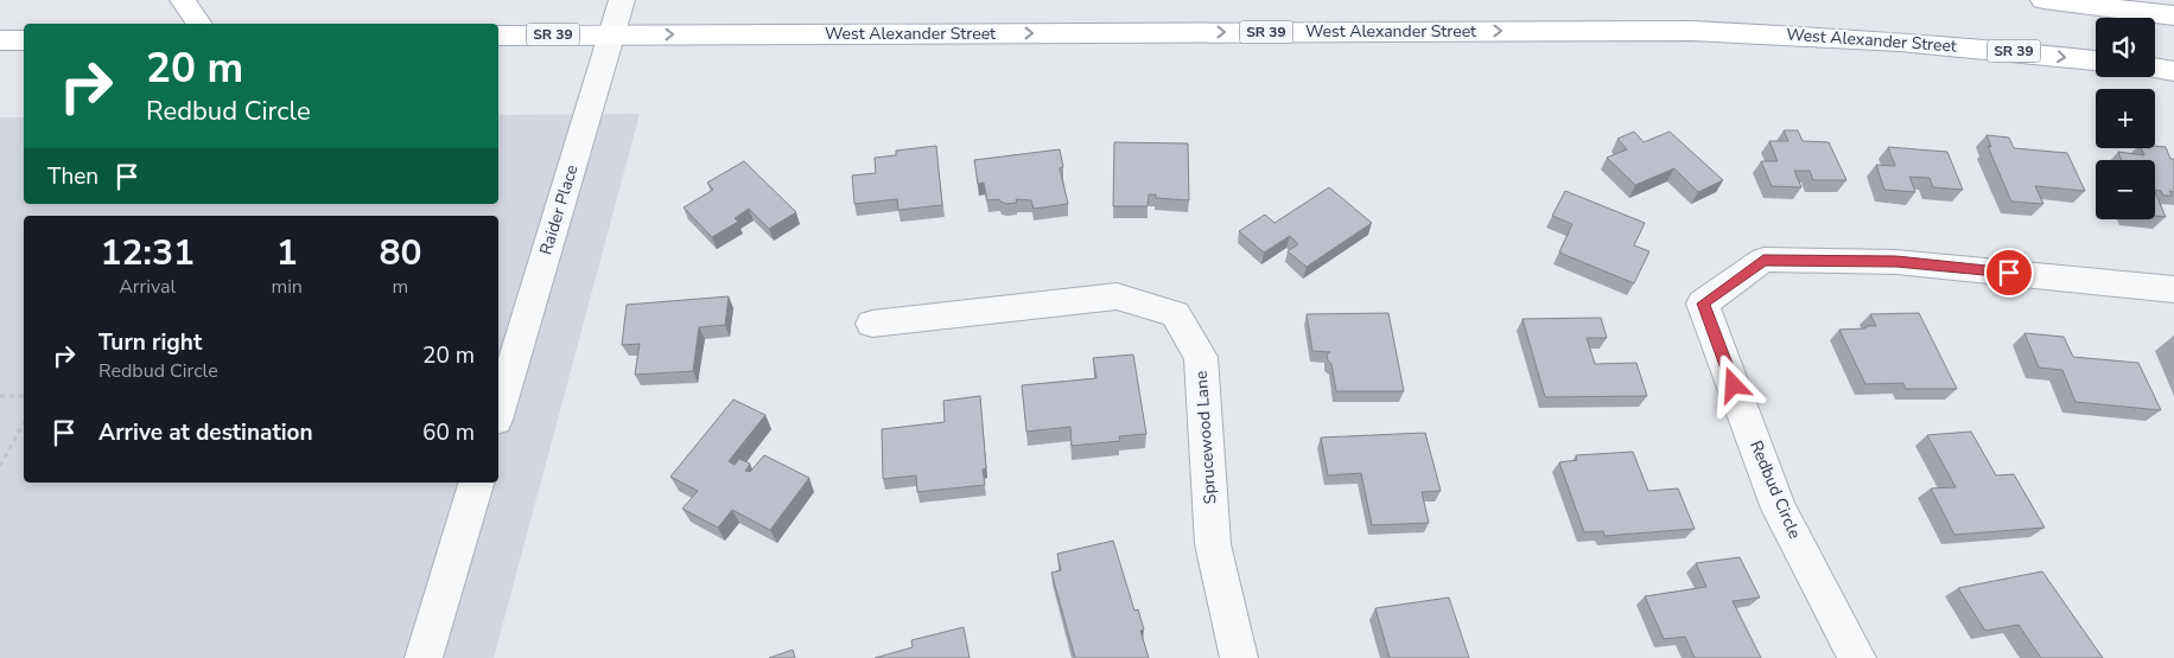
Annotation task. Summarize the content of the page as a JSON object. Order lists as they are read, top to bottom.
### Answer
{
  "streets": {
    "main road": ["West Alexander Street", "SR 39"],
    "street": ["Raider Place", "Sprucewood Lane", "Redbud Circle"]
  },
  "crossings": [
    ["West Alexander Street", "Raider Place"]
  ],
  "one_way": ["West Alexander Street"],
  "page": {
    "map_buttons": ["+", "−"],
    "turn": ["20 m", "Redbud Circle"],
    "then": "Then",
    "eta": [
      "12:31",
      "Arrival",
      "1",
      "min",
      "80",
      "m"
    ],
    "list": [
      {
        "name": "Turn right",
        "note": "Redbud Circle",
        "value": "20 m"
      },
      {
        "name": "Arrive at destination",
        "value": "60 m"
      }
    ]
  }
}
